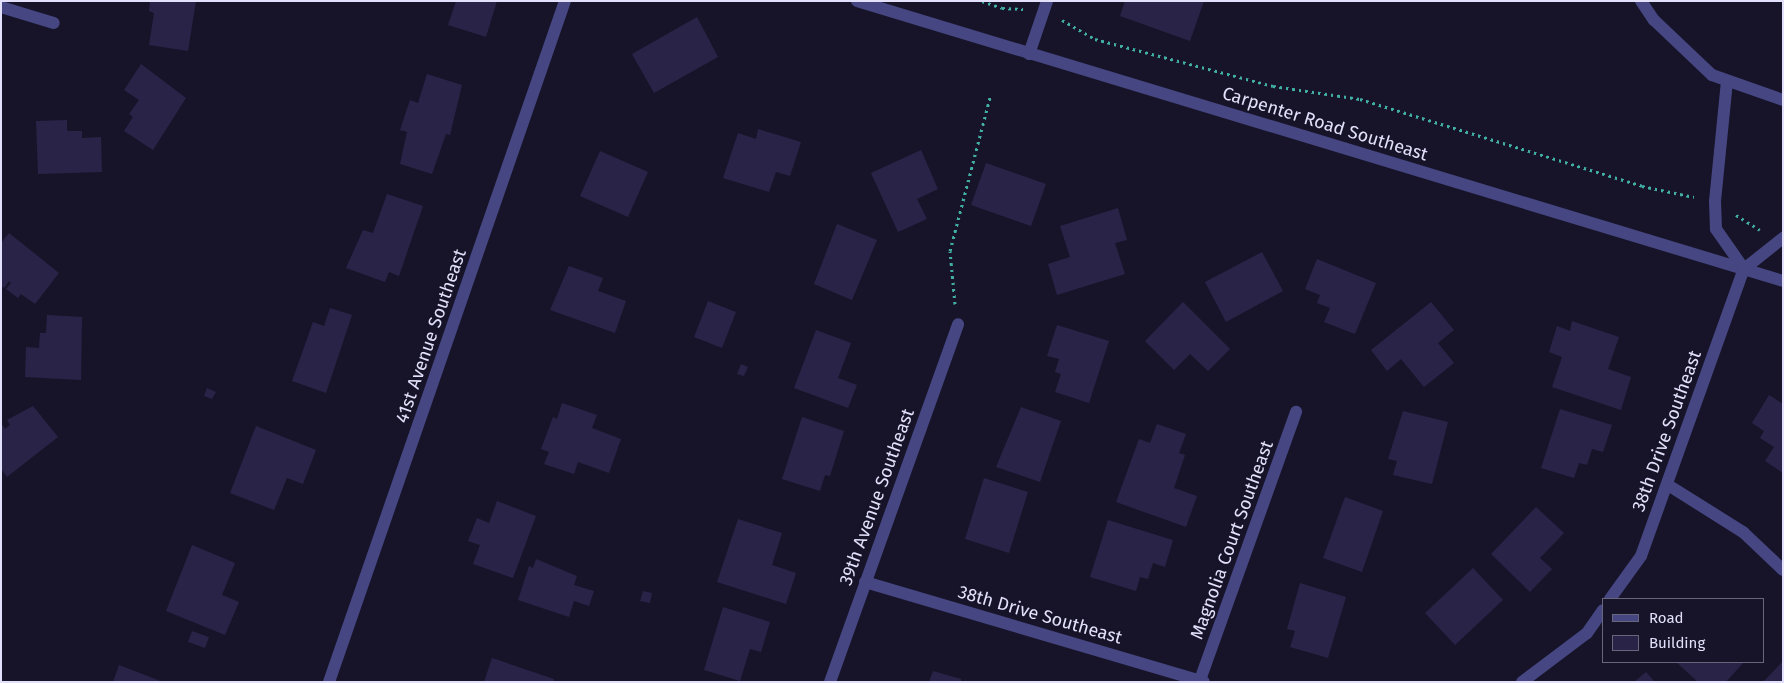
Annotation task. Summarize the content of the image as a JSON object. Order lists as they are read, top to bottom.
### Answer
{
  "streets": {
    "street": [
      "Carpenter Road Southeast",
      "41st Avenue Southeast",
      "38th Drive Southeast",
      "39th Avenue Southeast",
      "Magnolia Court Southeast"
    ]
  },
  "crossings": [
    ["Carpenter Road Southeast", "38th Drive Southeast"],
    ["38th Drive Southeast", "39th Avenue Southeast"],
    ["38th Drive Southeast", "Magnolia Court Southeast"]
  ],
  "legend": ["Road", "Building"]
}
